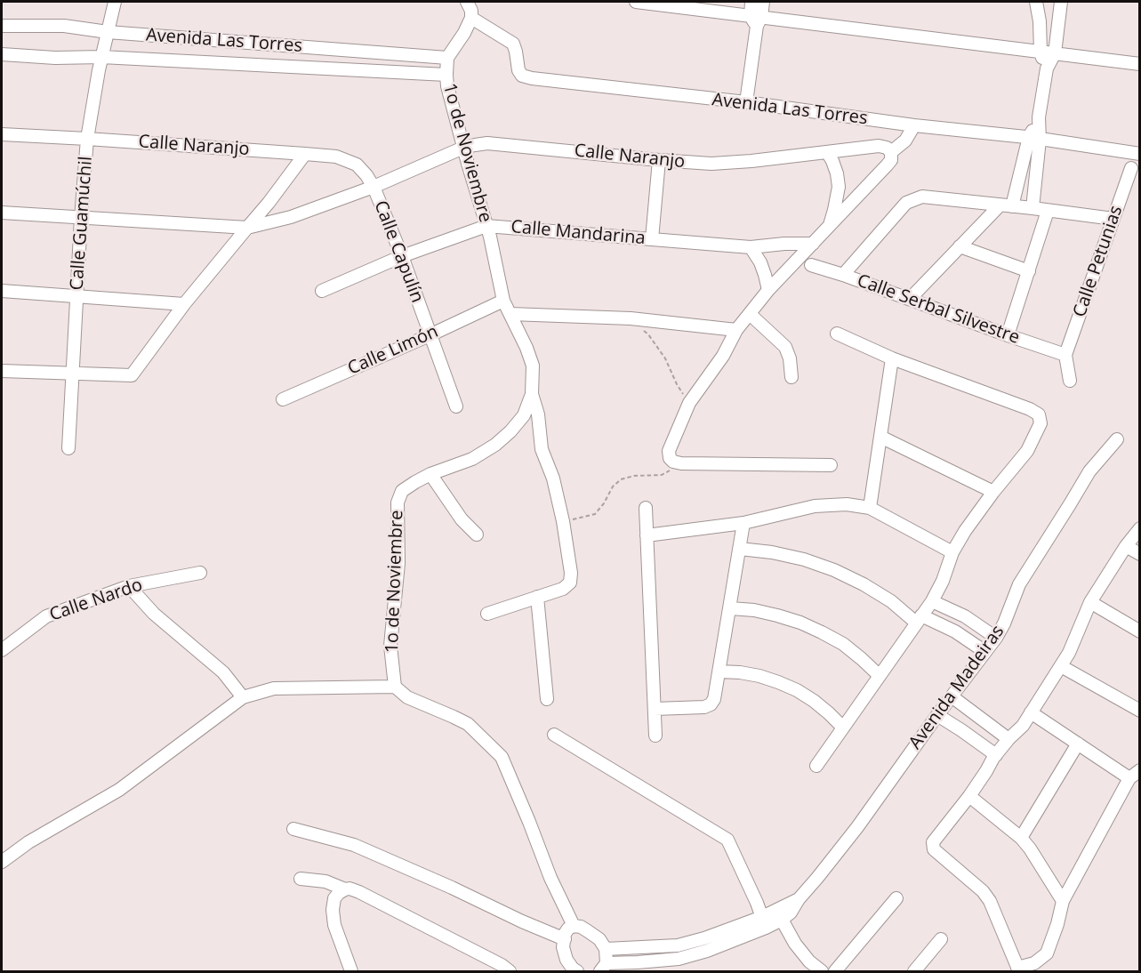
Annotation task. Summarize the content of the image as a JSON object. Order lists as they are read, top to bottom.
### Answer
{
  "streets": {
    "street": [
      "Avenida Las Torres",
      "Calle Naranjo",
      "1o de Noviembre",
      "Calle Guamúchil",
      "Calle Mandarina",
      "Calle Capulín",
      "Calle Petunias",
      "Calle Serbal Silvestre",
      "Calle Limón",
      "Calle Nardo",
      "Avenida Madeiras"
    ]
  },
  "crossings": [
    ["Avenida Las Torres", "1o de Noviembre"],
    ["Avenida Las Torres", "Calle Guamúchil"],
    ["Calle Naranjo", "1o de Noviembre"],
    ["Calle Naranjo", "Calle Guamúchil"],
    ["Calle Naranjo", "Calle Capulín"],
    ["1o de Noviembre", "Calle Mandarina"],
    ["1o de Noviembre", "Calle Limón"],
    ["Calle Mandarina", "Calle Capulín"],
    ["Calle Capulín", "Calle Limón"],
    ["Calle Petunias", "Calle Serbal Silvestre"]
  ]
}
